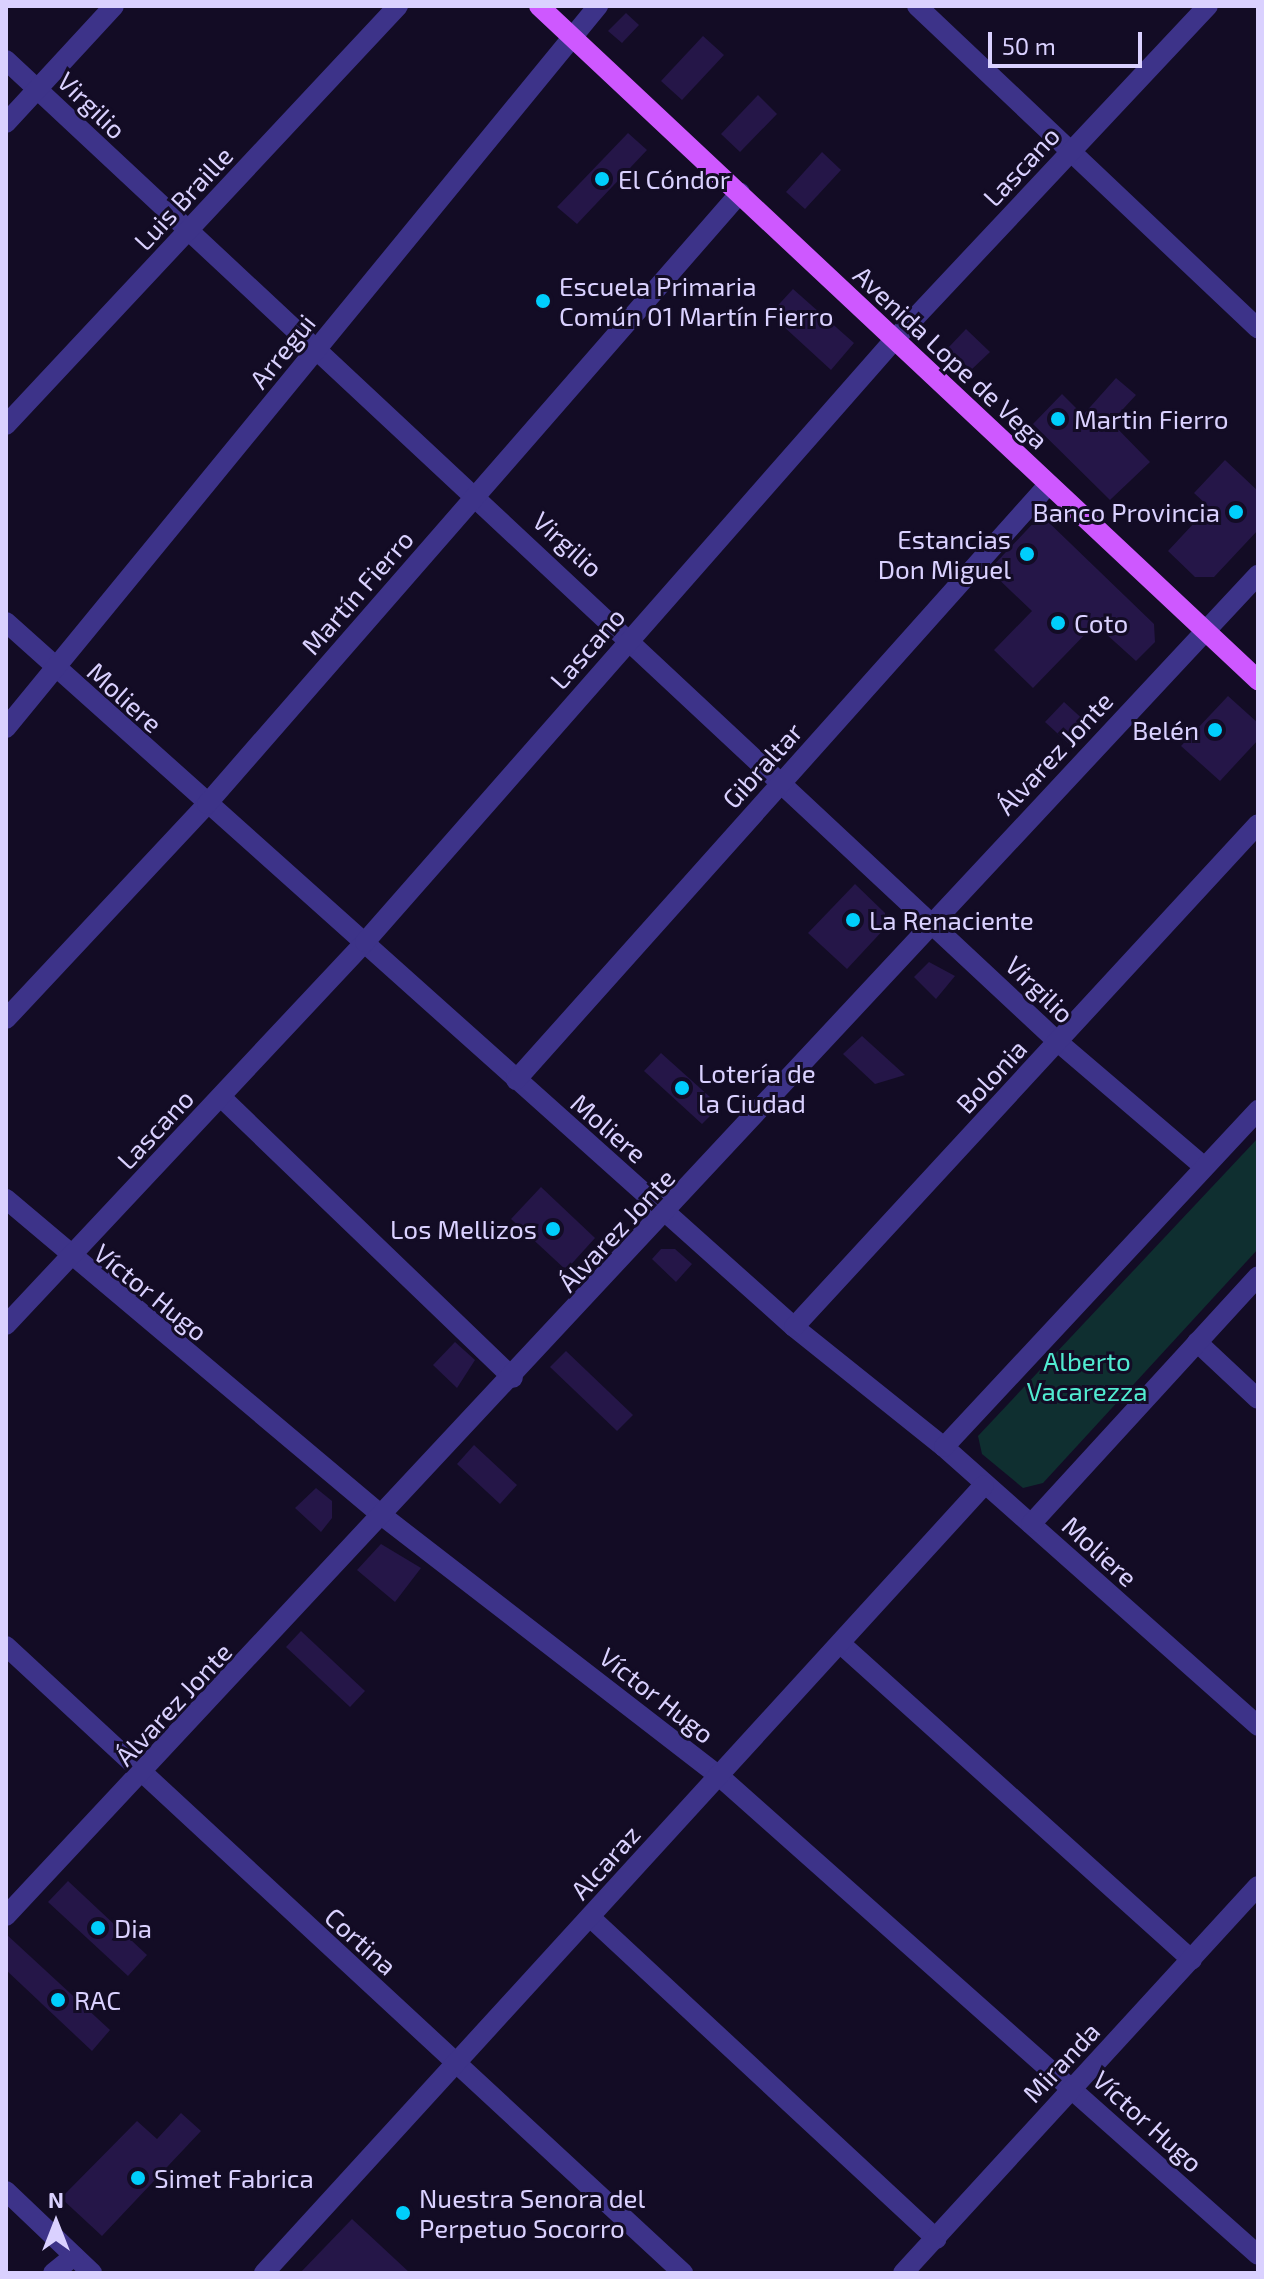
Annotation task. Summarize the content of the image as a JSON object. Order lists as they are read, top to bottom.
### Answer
{
  "streets": {
    "main road": ["Avenida Lope de Vega"],
    "street": [
      "Virgilio",
      "Lascano",
      "Luis Braille",
      "Arregui",
      "Martín Fierro",
      "Moliere",
      "Álvarez Jonte",
      "Gibraltar",
      "Bolonia",
      "Víctor Hugo",
      "Alcaraz",
      "Cortina",
      "Miranda"
    ]
  },
  "crossings": [
    ["Virgilio", "Lascano"],
    ["Virgilio", "Luis Braille"],
    ["Virgilio", "Arregui"],
    ["Virgilio", "Martín Fierro"],
    ["Virgilio", "Álvarez Jonte"],
    ["Virgilio", "Gibraltar"],
    ["Virgilio", "Bolonia"],
    ["Lascano", "Avenida Lope de Vega"],
    ["Lascano", "Moliere"],
    ["Lascano", "Víctor Hugo"],
    ["Arregui", "Avenida Lope de Vega"],
    ["Arregui", "Moliere"],
    ["Avenida Lope de Vega", "Martín Fierro"],
    ["Avenida Lope de Vega", "Álvarez Jonte"],
    ["Avenida Lope de Vega", "Gibraltar"],
    ["Martín Fierro", "Moliere"],
    ["Moliere", "Álvarez Jonte"],
    ["Moliere", "Gibraltar"],
    ["Moliere", "Bolonia"],
    ["Moliere", "Alcaraz"],
    ["Álvarez Jonte", "Víctor Hugo"],
    ["Álvarez Jonte", "Cortina"],
    ["Víctor Hugo", "Alcaraz"],
    ["Víctor Hugo", "Miranda"],
    ["Alcaraz", "Cortina"]
  ],
  "parks": ["Alberto Vacarezza"],
  "places": [
    "El Cóndor",
    "Escuela Primaria Común 01 Martín Fierro",
    "Martin Fierro",
    "Banco Provincia",
    "Estancias Don Miguel",
    "Coto",
    "Belén",
    "La Renaciente",
    "Lotería de la Ciudad",
    "Los Mellizos",
    "Dia",
    "RAC",
    "Simet Fabrica",
    "Nuestra Senora del Perpetuo Socorro"
  ],
  "scale_bar": "50 m",
  "north": "top"
}
